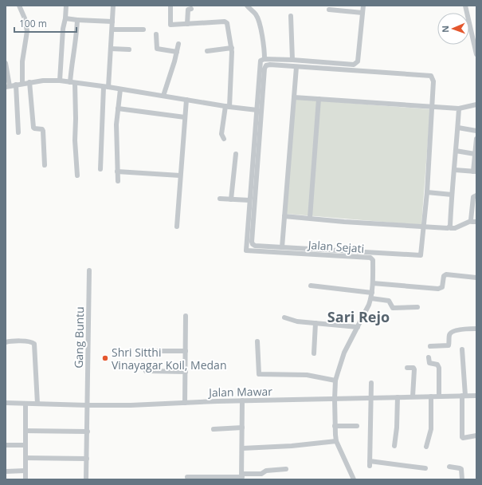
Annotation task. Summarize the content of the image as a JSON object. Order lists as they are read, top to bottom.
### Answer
{
  "streets": {
    "street": ["Jalan Sejati", "Gang Buntu", "Jalan Mawar"]
  },
  "crossings": [
    ["Jalan Sejati", "Jalan Mawar"],
    ["Gang Buntu", "Jalan Mawar"]
  ],
  "districts": ["Sari Rejo"],
  "places": ["Shri Sitthi Vinayagar Koil, Medan"],
  "scale_bar": "100 m",
  "north": "left"
}
